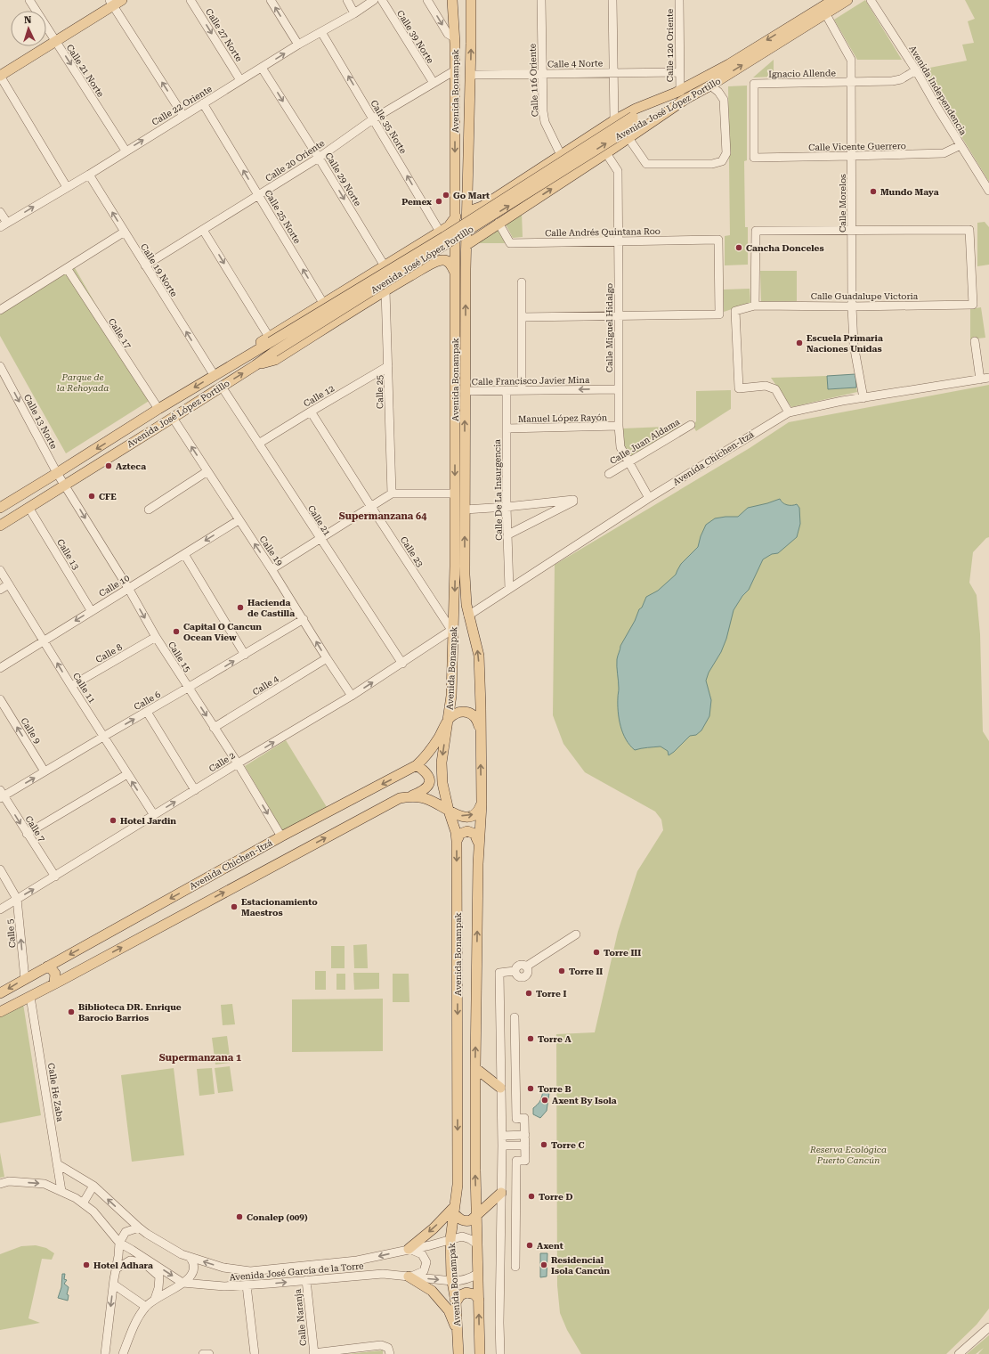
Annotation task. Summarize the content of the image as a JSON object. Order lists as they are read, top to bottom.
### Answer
{
  "streets": {
    "main road": ["Avenida Bonampak", "Avenida José López Portillo", "Avenida Chichen-Itzá"],
    "street": [
      "Calle 27 Norte",
      "Calle 39 Norte",
      "Calle 120 Oriente",
      "Calle 4 Norte",
      "Calle 21 Norte",
      "Ignacio Allende",
      "Calle 116 Oriente",
      "Avenida Independencia",
      "Calle 22 Oriente",
      "Calle 35 Norte",
      "Calle Vicente Guerrero",
      "Calle 20 Oriente",
      "Calle 29 Norte",
      "Calle Morelos",
      "Calle 25 Norte",
      "Calle Andrés Quintana Roo",
      "Calle 19 Norte",
      "Calle Guadalupe Victoria",
      "Calle Miguel Hidalgo",
      "Calle 17",
      "Calle Francisco Javier Mina",
      "Calle 25",
      "Calle 12",
      "Manuel López Rayón",
      "Calle 13 Norte",
      "Calle Juan Aldama",
      "Calle De La Insurgencia",
      "Calle 21",
      "Calle 19",
      "Calle 23",
      "Calle 13",
      "Calle 10",
      "Calle 8",
      "Calle 15",
      "Calle 4",
      "Calle 11",
      "Calle 6",
      "Calle 9",
      "Calle 2",
      "Calle 7",
      "Calle 5",
      "Calle He Zaba",
      "Avenida José García de la Torre",
      "Calle Naranja"
    ]
  },
  "crossings": [
    ["Calle 27 Norte", "Calle 22 Oriente"],
    ["Calle 39 Norte", "Calle 20 Oriente"],
    ["Calle 120 Oriente", "Calle 4 Norte"],
    ["Calle 120 Oriente", "Avenida José López Portillo"],
    ["Calle 4 Norte", "Calle 116 Oriente"],
    ["Calle 4 Norte", "Avenida Bonampak"],
    ["Calle 21 Norte", "Calle 22 Oriente"],
    ["Ignacio Allende", "Avenida Independencia"],
    ["Ignacio Allende", "Calle Vicente Guerrero"],
    ["Ignacio Allende", "Calle Morelos"],
    ["Avenida Independencia", "Calle Vicente Guerrero"],
    ["Avenida Bonampak", "Calle 20 Oriente"],
    ["Avenida Bonampak", "Calle Francisco Javier Mina"],
    ["Avenida Bonampak", "Avenida Chichen-Itzá"],
    ["Avenida Bonampak", "Calle 23"],
    ["Avenida Bonampak", "Calle 2"],
    ["Avenida Bonampak", "Avenida José García de la Torre"],
    ["Calle 22 Oriente", "Calle 35 Norte"],
    ["Calle 22 Oriente", "Calle 29 Norte"],
    ["Calle 22 Oriente", "Calle 25 Norte"],
    ["Calle 22 Oriente", "Calle 19 Norte"],
    ["Avenida José López Portillo", "Calle Morelos"],
    ["Avenida José López Portillo", "Calle 19 Norte"],
    ["Avenida José López Portillo", "Calle 17"],
    ["Avenida José López Portillo", "Calle 13 Norte"],
    ["Avenida José López Portillo", "Calle 21"],
    ["Avenida José López Portillo", "Calle 19"],
    ["Avenida José López Portillo", "Calle 13"],
    ["Avenida José López Portillo", "Calle 15"],
    ["Calle 35 Norte", "Calle 20 Oriente"],
    ["Calle Vicente Guerrero", "Calle Morelos"],
    ["Calle 20 Oriente", "Calle 29 Norte"],
    ["Calle 20 Oriente", "Calle 25 Norte"],
    ["Calle 20 Oriente", "Calle 19 Norte"],
    ["Calle Morelos", "Calle Guadalupe Victoria"],
    ["Calle Morelos", "Avenida Chichen-Itzá"],
    ["Calle Andrés Quintana Roo", "Calle Miguel Hidalgo"],
    ["Calle Guadalupe Victoria", "Avenida Chichen-Itzá"],
    ["Calle Miguel Hidalgo", "Calle Francisco Javier Mina"],
    ["Calle Miguel Hidalgo", "Manuel López Rayón"],
    ["Calle Miguel Hidalgo", "Calle Juan Aldama"],
    ["Calle Miguel Hidalgo", "Avenida Chichen-Itzá"],
    ["Calle Francisco Javier Mina", "Calle De La Insurgencia"],
    ["Calle 25", "Calle 12"],
    ["Calle 12", "Calle 21"],
    ["Calle 12", "Calle 23"],
    ["Manuel López Rayón", "Calle De La Insurgencia"],
    ["Calle 13 Norte", "Calle 15"],
    ["Avenida Chichen-Itzá", "Calle De La Insurgencia"],
    ["Avenida Chichen-Itzá", "Calle 15"],
    ["Avenida Chichen-Itzá", "Calle 5"],
    ["Calle 21", "Calle 2"],
    ["Calle 19", "Calle 10"],
    ["Calle 19", "Calle 4"],
    ["Calle 19", "Calle 6"],
    ["Calle 19", "Calle 2"],
    ["Calle 23", "Calle 2"],
    ["Calle 13", "Calle 10"],
    ["Calle 10", "Calle 15"],
    ["Calle 10", "Calle 11"],
    ["Calle 8", "Calle 15"],
    ["Calle 8", "Calle 11"],
    ["Calle 15", "Calle 4"],
    ["Calle 15", "Calle 6"],
    ["Calle 15", "Calle 2"],
    ["Calle 11", "Calle 6"],
    ["Calle 11", "Calle 2"],
    ["Calle 6", "Calle 9"],
    ["Calle 6", "Calle 7"],
    ["Calle 2", "Calle 7"],
    ["Calle 2", "Calle 5"],
    ["Calle He Zaba", "Avenida José García de la Torre"],
    ["Avenida José García de la Torre", "Calle Naranja"]
  ],
  "one_way": [
    "Calle 35 Norte",
    "Calle 29 Norte",
    "Calle Francisco Javier Mina",
    "Calle 13 Norte",
    "Avenida Chichen-Itzá",
    "Calle 6",
    "Calle 9",
    "Calle 2",
    "Calle 7",
    "Calle 5"
  ],
  "districts": ["Supermanzana 64", "Supermanzana 1"],
  "parks": ["Parque de la Rehoyada", "Reserva Ecológica Puerto Cancún"],
  "places": [
    "Mundo Maya",
    "Go Mart",
    "Pemex",
    "Cancha Donceles",
    "Escuela Primaria Naciones Unidas",
    "Azteca",
    "CFE",
    "Hacienda de Castilla",
    "Capital O Cancun Ocean View",
    "Hotel Jardin",
    "Estacionamiento Maestros",
    "Torre III",
    "Torre II",
    "Torre I",
    "Biblioteca DR. Enrique Barocio Barrios",
    "Torre A",
    "Torre B",
    "Axent By Isola",
    "Torre C",
    "Torre D",
    "Conalep (009)",
    "Axent",
    "Hotel Adhara",
    "Residencial Isola Cancún"
  ],
  "north": "top"
}
